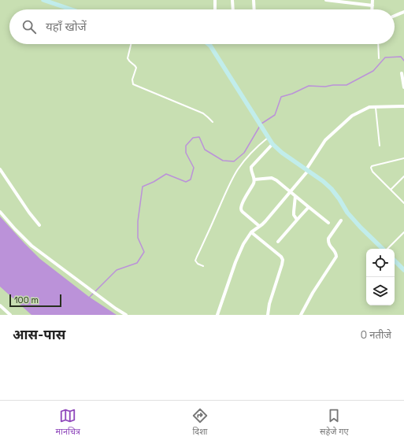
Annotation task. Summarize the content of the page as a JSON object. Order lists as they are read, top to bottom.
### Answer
{
  "scale_bar": "100 m",
  "page": {
    "search": "यहाँ खोजें",
    "scale": "100 m",
    "heading": ["आस-पास", "0 नतीजे"],
    "nav": ["मानचित्र", "दिशा", "सहेजे गए"]
  }
}
